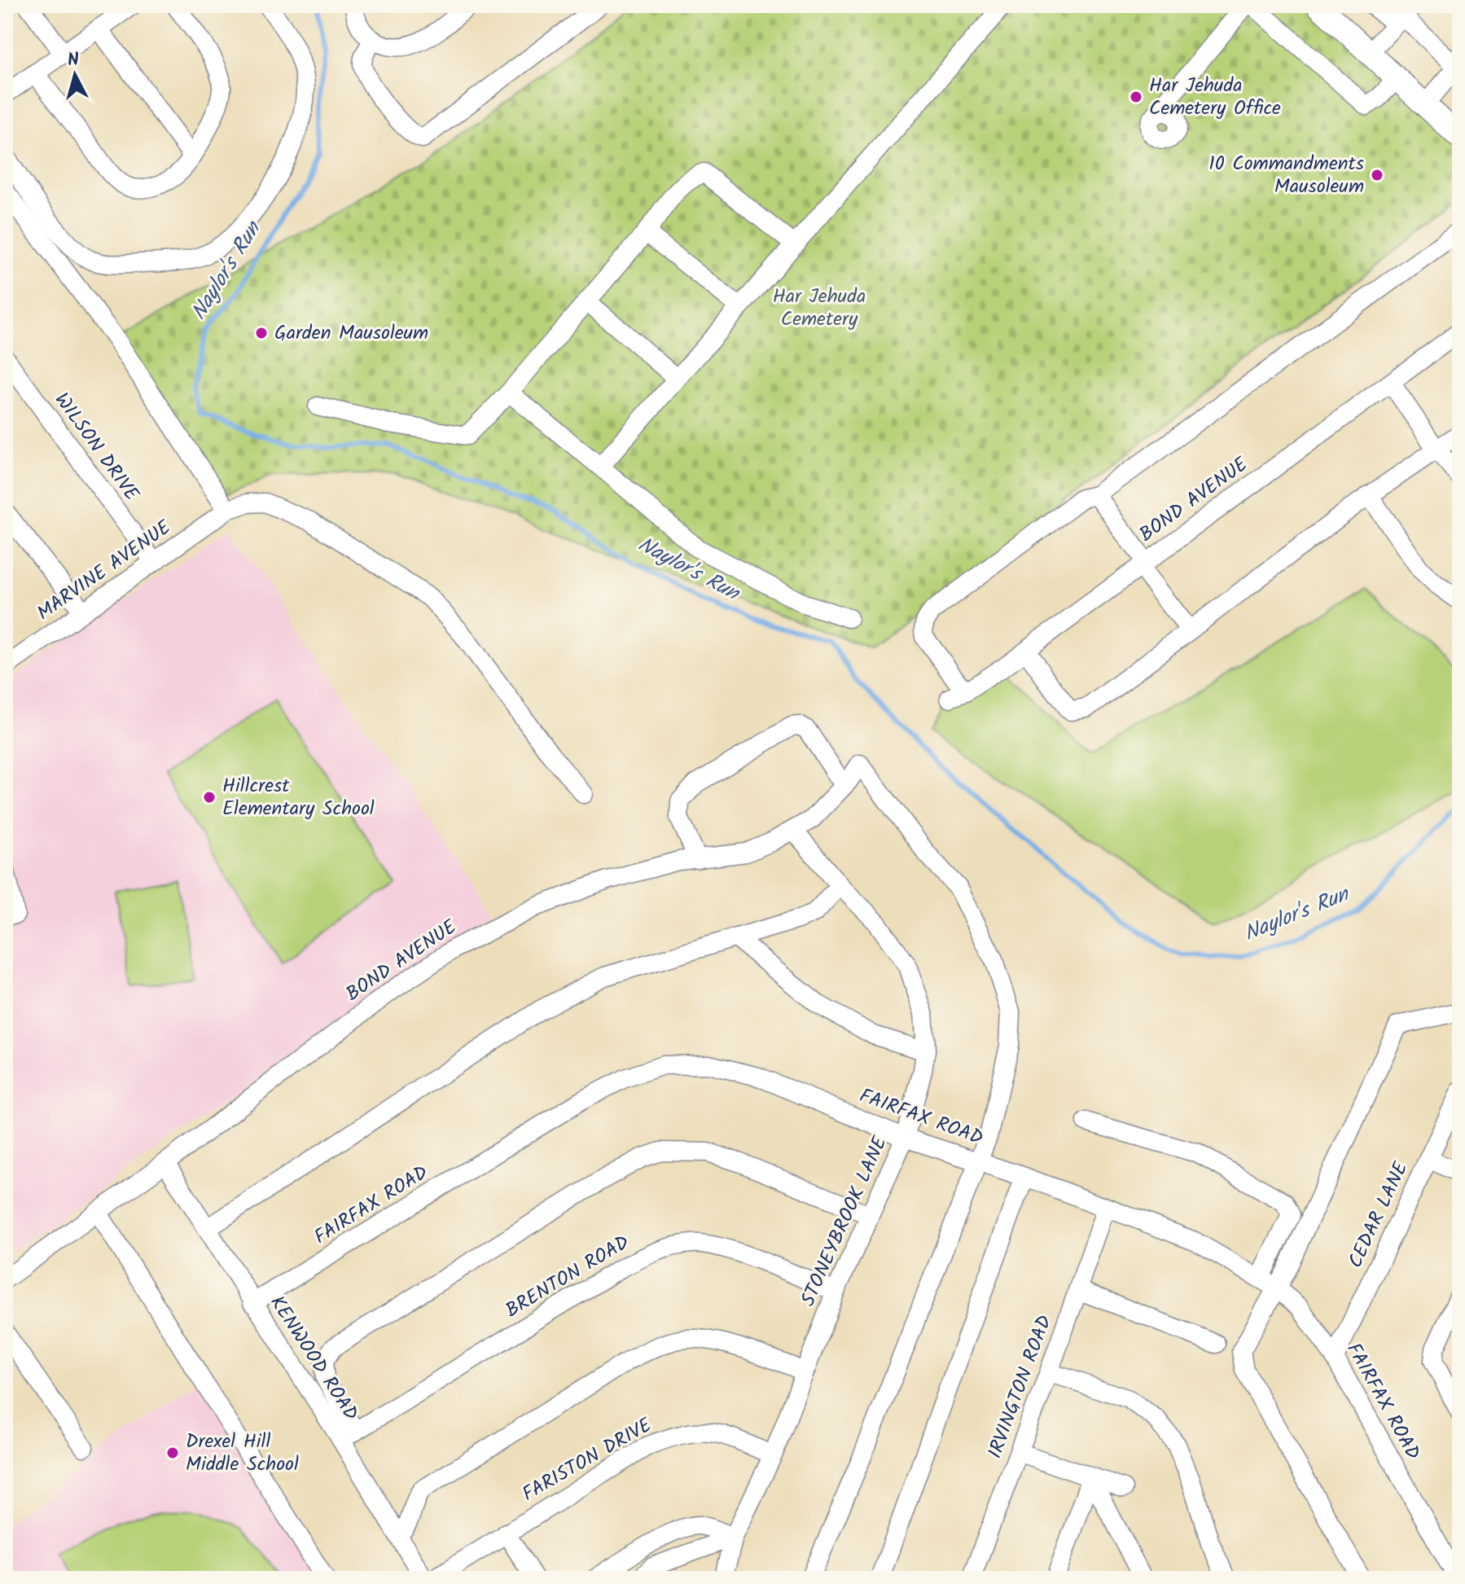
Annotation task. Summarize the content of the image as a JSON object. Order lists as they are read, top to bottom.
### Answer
{
  "streets": {
    "street": [
      "WILSON DRIVE",
      "BOND AVENUE",
      "MARVINE AVENUE",
      "FAIRFAX ROAD",
      "CEDAR LANE",
      "STONEYBROOK LANE",
      "BRENTON ROAD",
      "KENWOOD ROAD",
      "IRVINGTON ROAD",
      "FARISTON DRIVE"
    ]
  },
  "crossings": [
    ["WILSON DRIVE", "MARVINE AVENUE"],
    ["BOND AVENUE", "FAIRFAX ROAD"],
    ["BOND AVENUE", "STONEYBROOK LANE"],
    ["BOND AVENUE", "KENWOOD ROAD"],
    ["FAIRFAX ROAD", "CEDAR LANE"],
    ["FAIRFAX ROAD", "STONEYBROOK LANE"],
    ["FAIRFAX ROAD", "KENWOOD ROAD"],
    ["FAIRFAX ROAD", "IRVINGTON ROAD"],
    ["STONEYBROOK LANE", "BRENTON ROAD"],
    ["STONEYBROOK LANE", "FARISTON DRIVE"],
    ["BRENTON ROAD", "KENWOOD ROAD"]
  ],
  "water": ["Naylor's Run"],
  "parks": ["Har Jehuda Cemetery"],
  "places": [
    "Har Jehuda Cemetery Office",
    "10 Commandments Mausoleum",
    "Garden Mausoleum",
    "Hillcrest Elementary School",
    "Drexel Hill Middle School"
  ],
  "north": "top"
}
